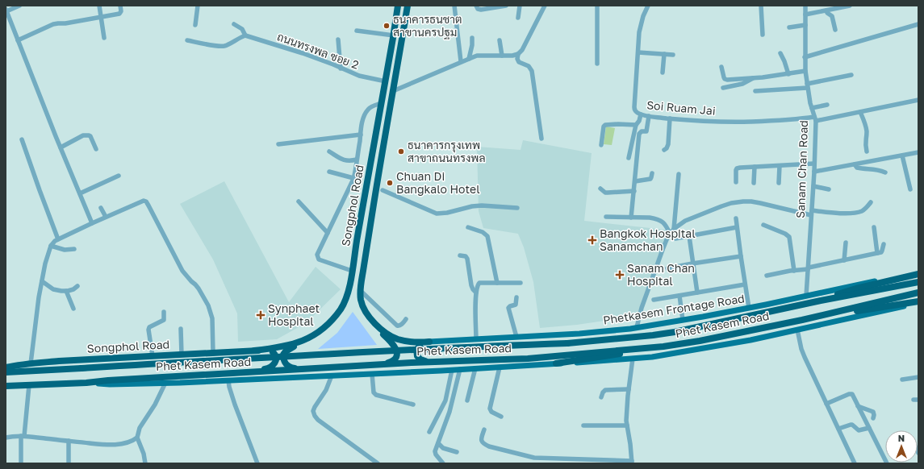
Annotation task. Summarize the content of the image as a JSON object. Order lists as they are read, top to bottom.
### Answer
{
  "streets": {
    "highway": ["Songphol Road", "Phet Kasem Road"],
    "main road": ["Phetkasem Frontage Road"],
    "street": ["ถนนทรงพล ซอย 2", "Soi Ruam Jai", "Sanam Chan Road"]
  },
  "crossings": [
    ["ถนนทรงพล ซอย 2", "Songphol Road"],
    ["Soi Ruam Jai", "Sanam Chan Road"],
    ["Sanam Chan Road", "Phetkasem Frontage Road"],
    ["Songphol Road", "Phetkasem Frontage Road"]
  ],
  "places": {
    "other": ["ธนาคารธนชาต สาขานครปฐม", "ธนาคารกรุงเทพ สาขาถนนทรงพล", "Chuan Di Bangkalo Hotel"],
    "health": ["Bangkok Hospital Sanamchan", "Sanam Chan Hospital", "Synphaet Hospital"]
  },
  "north": "top"
}
